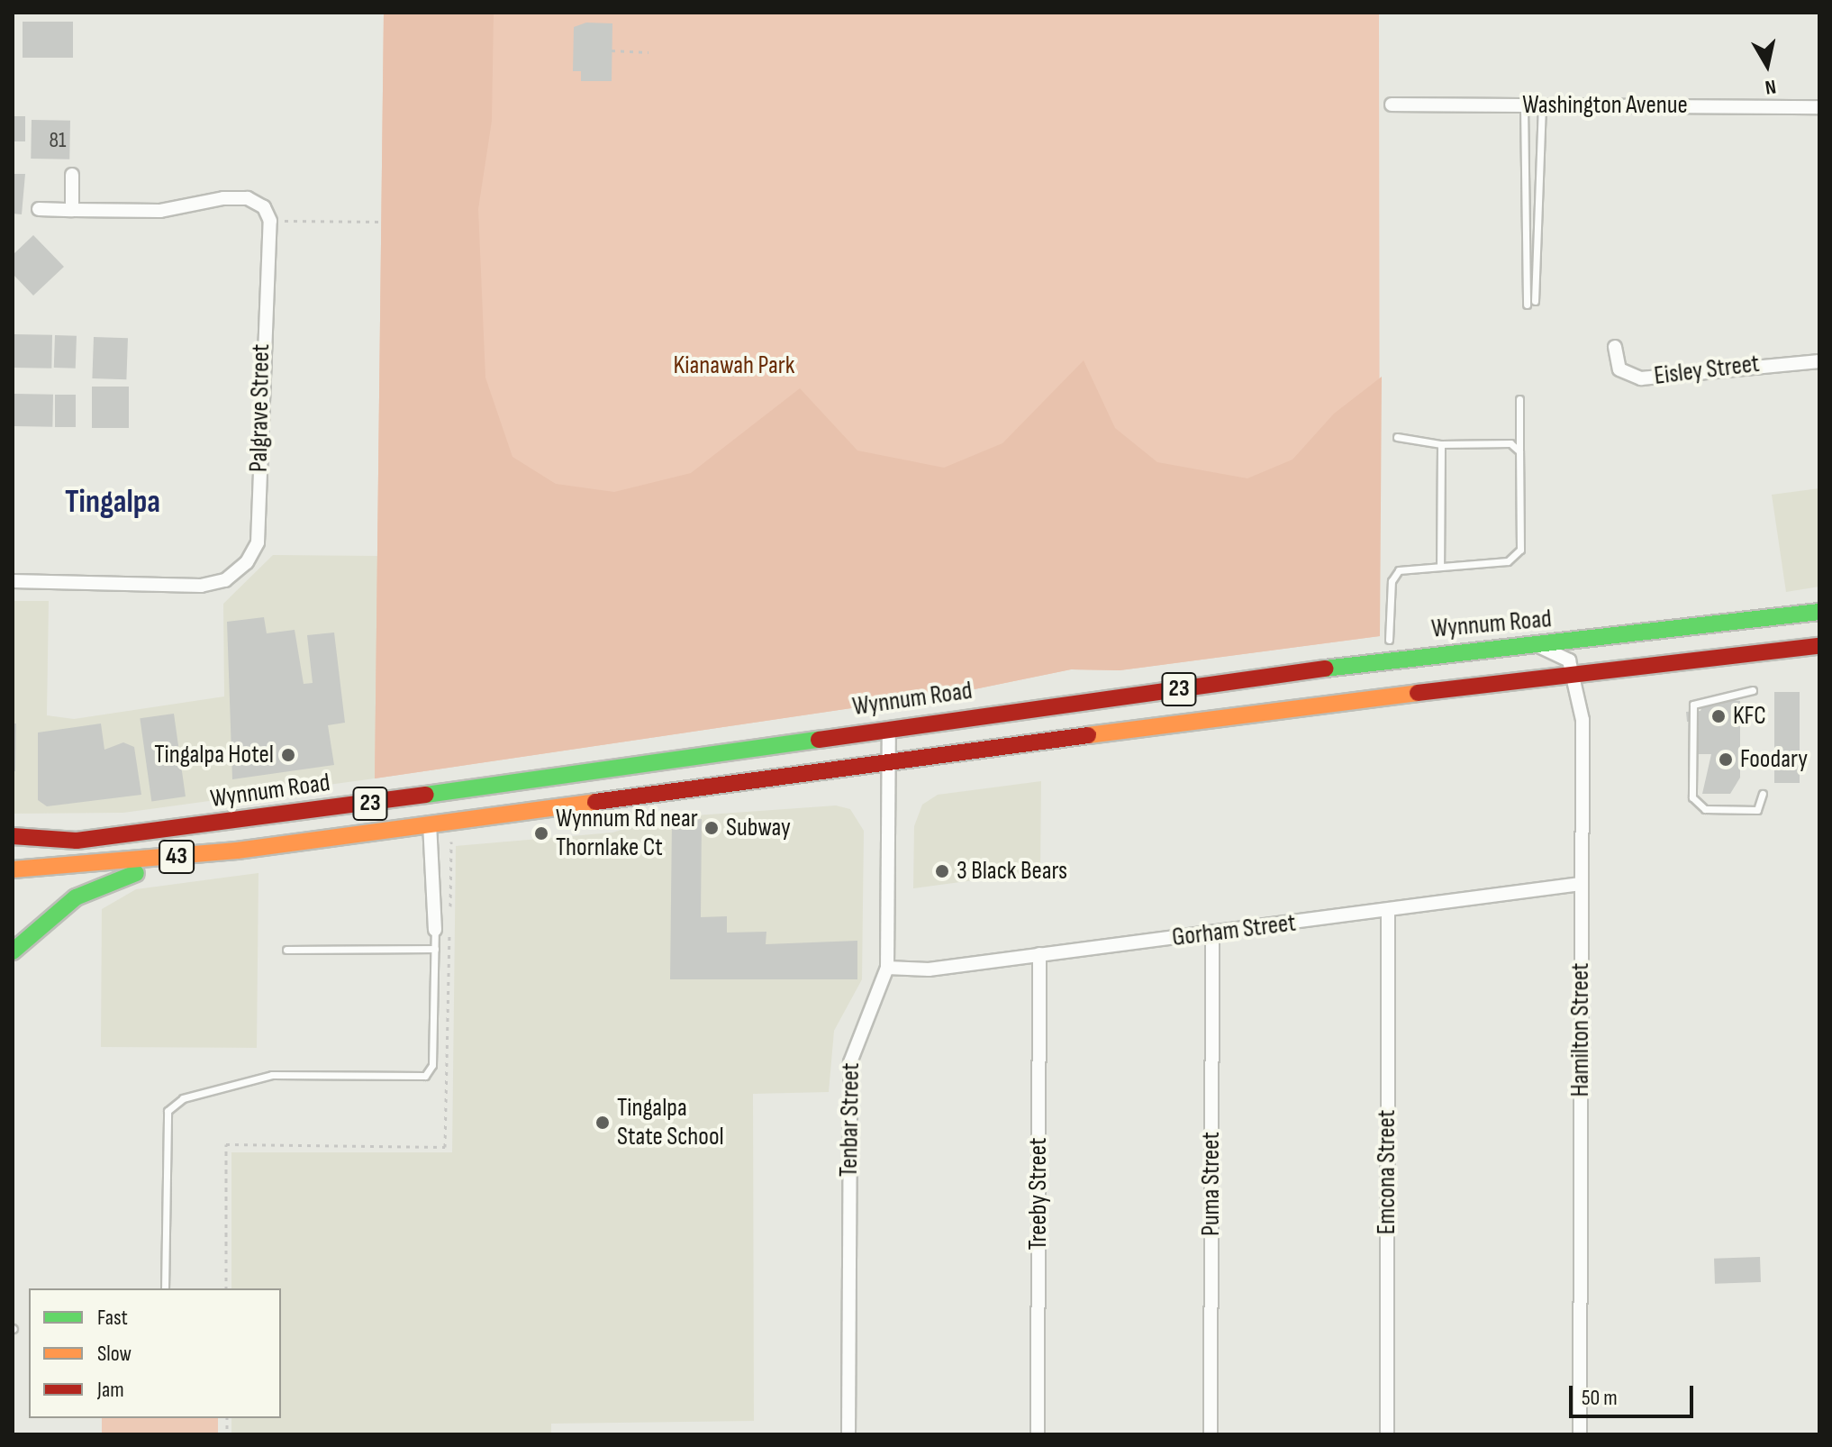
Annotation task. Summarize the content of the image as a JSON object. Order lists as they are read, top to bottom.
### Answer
{
  "streets": {
    "main road": ["Wynnum Road", "23", "43"],
    "street": [
      "Washington Avenue",
      "Eisley Street",
      "Palgrave Street",
      "Gorham Street",
      "Hamilton Street",
      "Tenbar Street",
      "Emcona Street",
      "Puma Street",
      "Treeby Street"
    ]
  },
  "crossings": [
    ["Wynnum Road", "Tenbar Street"],
    ["23", "43"],
    ["23", "Hamilton Street"],
    ["23", "Tenbar Street"],
    ["Gorham Street", "Hamilton Street"],
    ["Gorham Street", "Tenbar Street"],
    ["Gorham Street", "Emcona Street"],
    ["Gorham Street", "Puma Street"],
    ["Gorham Street", "Treeby Street"]
  ],
  "districts": ["Tingalpa"],
  "parks": ["Kianawah Park"],
  "places": [
    "KFC",
    "Tingalpa Hotel",
    "Foodary",
    "Subway",
    "Wynnum Rd near Thornlake Ct",
    "3 Black Bears",
    "Tingalpa State School"
  ],
  "house_numbers": ["81"],
  "legend": ["Fast", "Slow", "Jam"],
  "scale_bar": "50 m",
  "north": "bottom"
}
